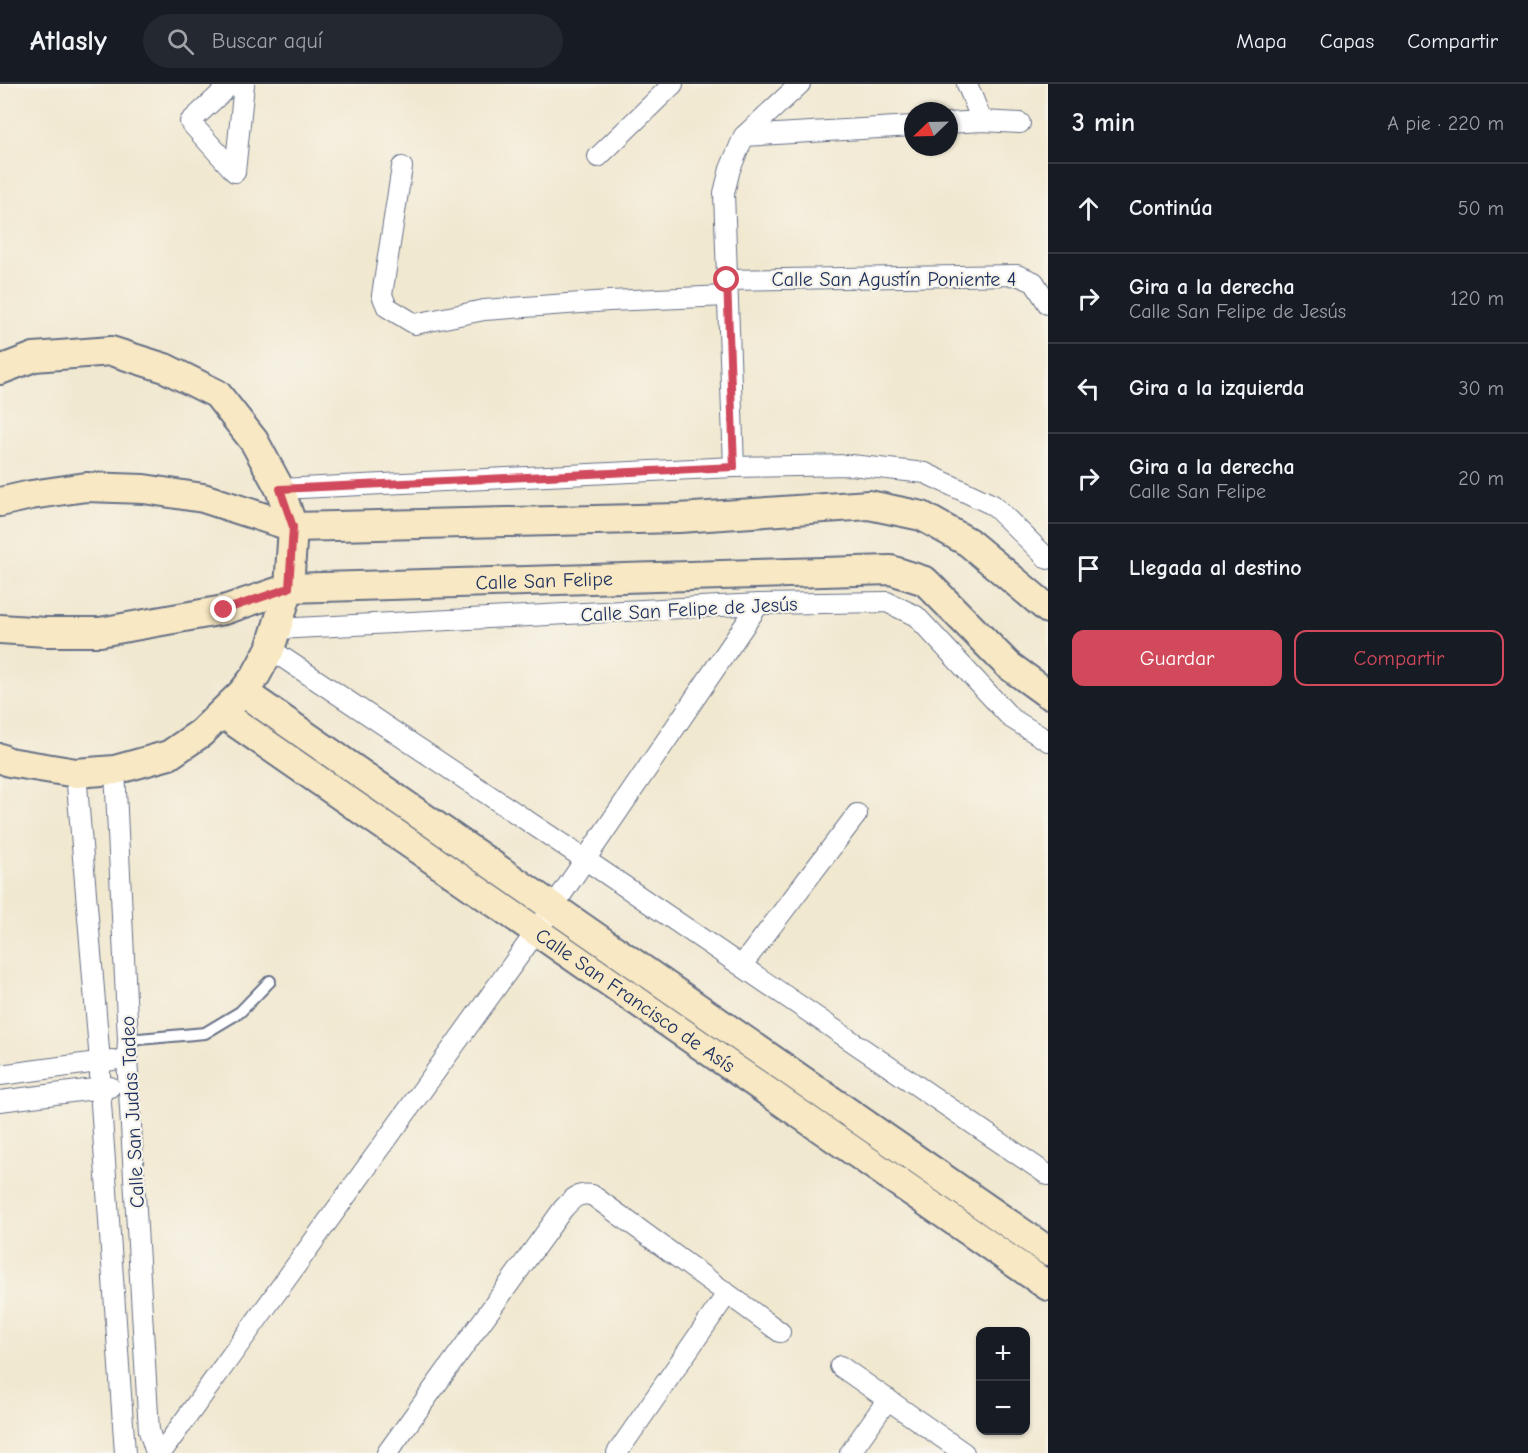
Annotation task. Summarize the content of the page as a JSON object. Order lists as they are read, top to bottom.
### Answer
{
  "streets": {
    "main road": ["Calle San Felipe", "Calle San Francisco de Asís"],
    "street": ["Calle San Agustín Poniente 4", "Calle San Felipe de Jesús", "Calle San Judas Tadeo"]
  },
  "north": "bottom left",
  "page": {
    "header": "Atlasly",
    "search": "Buscar aquí",
    "nav": ["Mapa", "Capas", "Compartir"],
    "heading": ["3 min", "A pie · 220 m"],
    "list": [
      ["Continúa", "50 m"],
      ["Gira a la derecha", "Calle San Felipe de Jesús", "120 m"],
      ["Gira a la izquierda", "30 m"],
      ["Gira a la derecha", "Calle San Felipe", "20 m"],
      "Llegada al destino"
    ],
    "buttons": ["Guardar", "Compartir"],
    "map_buttons": ["+", "−"]
  }
}
